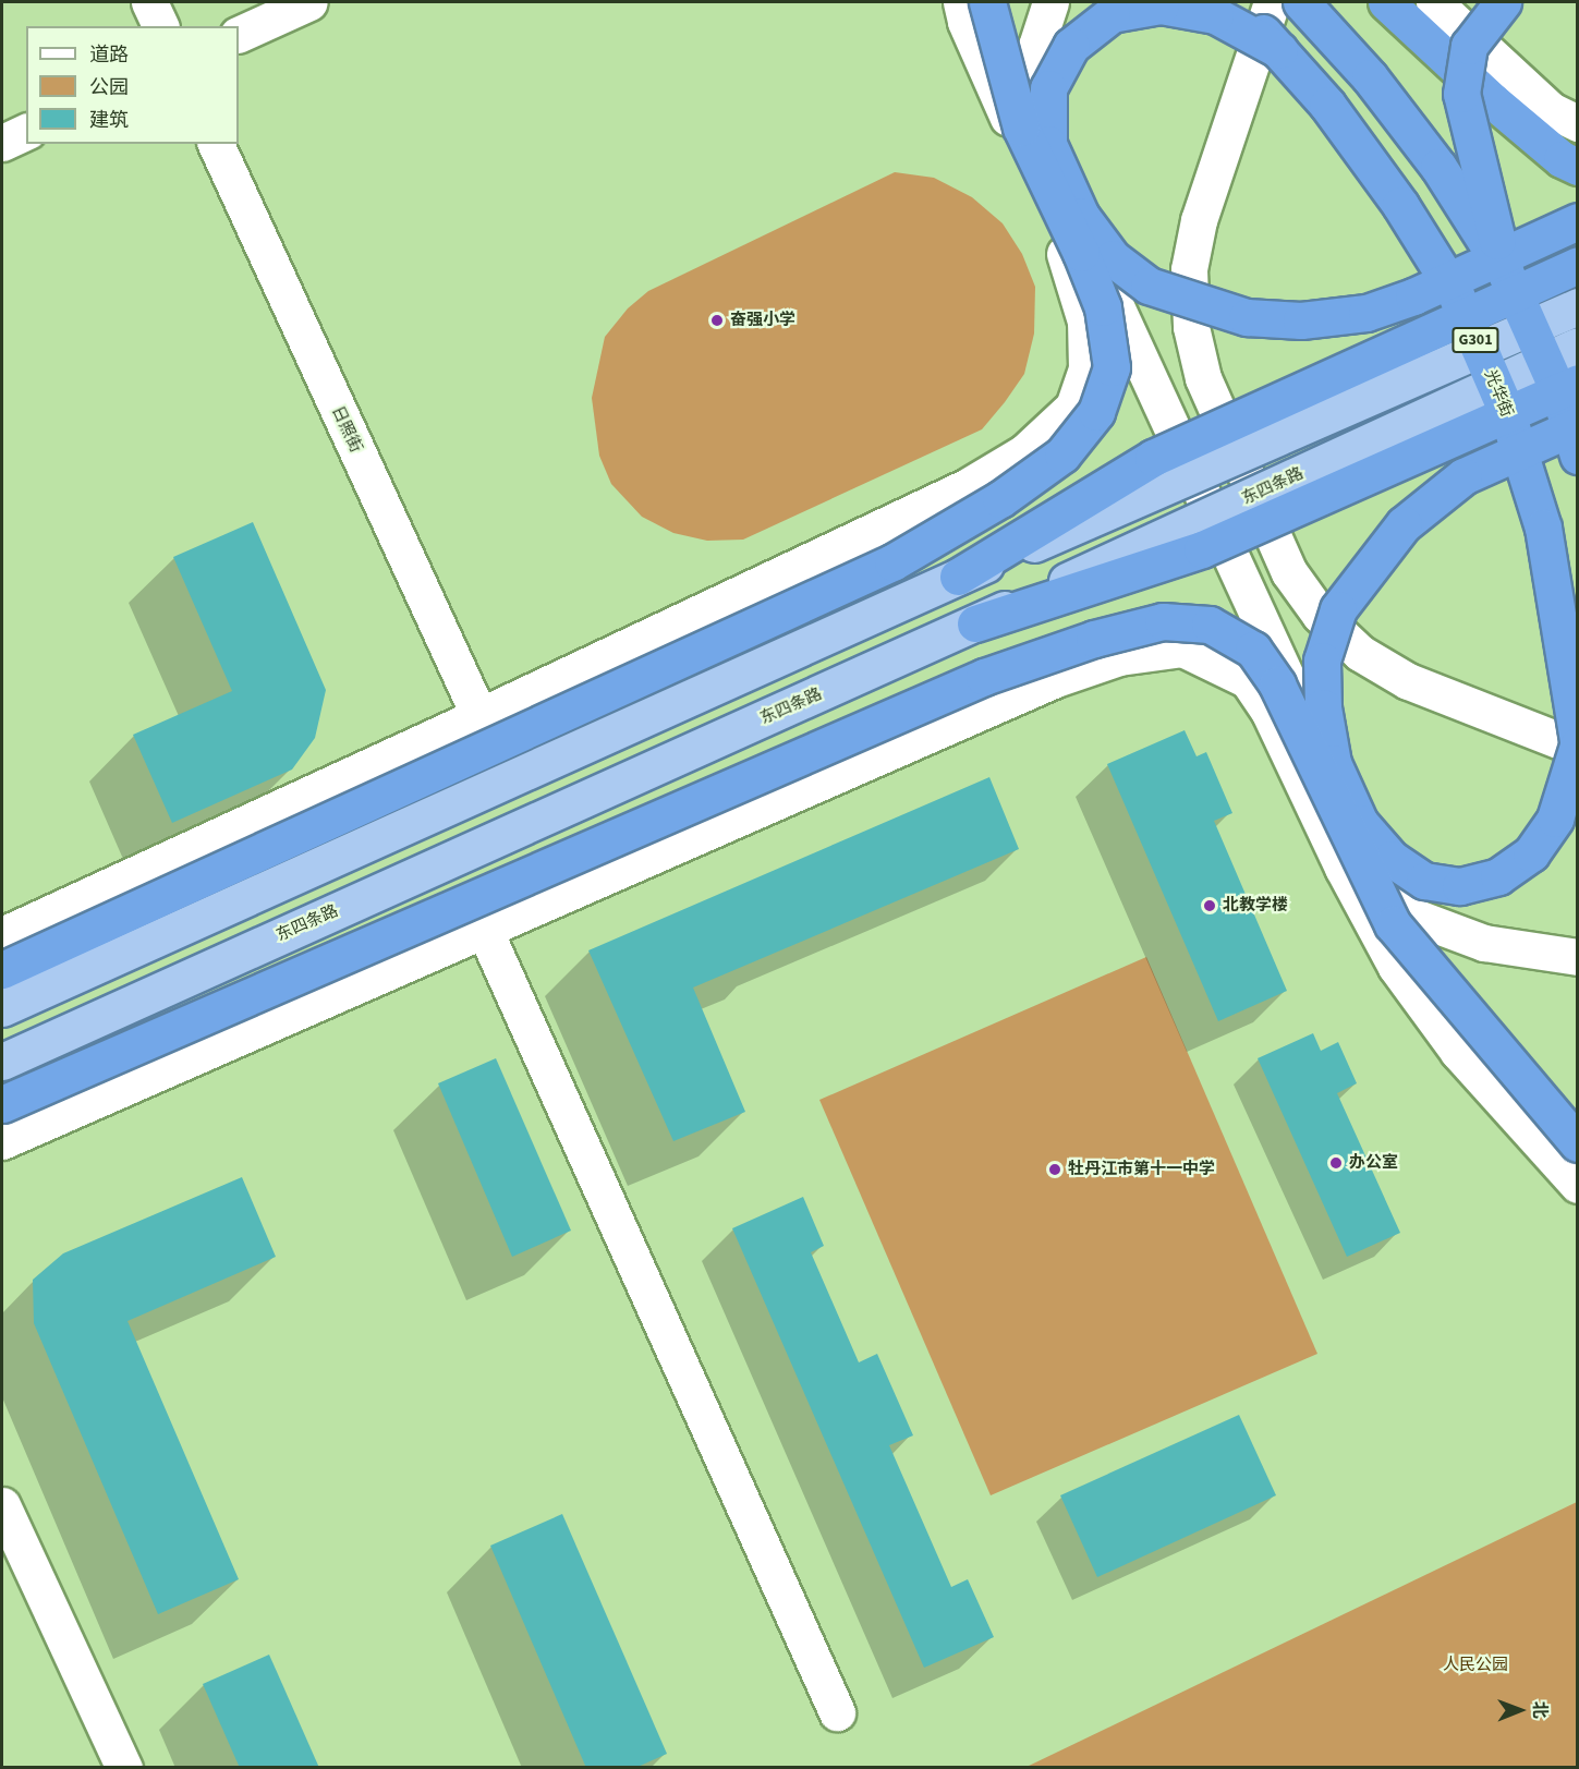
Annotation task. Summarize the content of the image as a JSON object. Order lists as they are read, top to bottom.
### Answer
{
  "streets": {
    "highway": ["G301", "光华街"],
    "main road": ["东四条路"],
    "street": ["日照街"]
  },
  "parks": ["人民公园"],
  "places": [
    "奋强小学",
    "北教学楼",
    "办公室",
    "牡丹江市第十一中学"
  ],
  "legend": ["道路", "公园", "建筑"],
  "north": "right"
}
